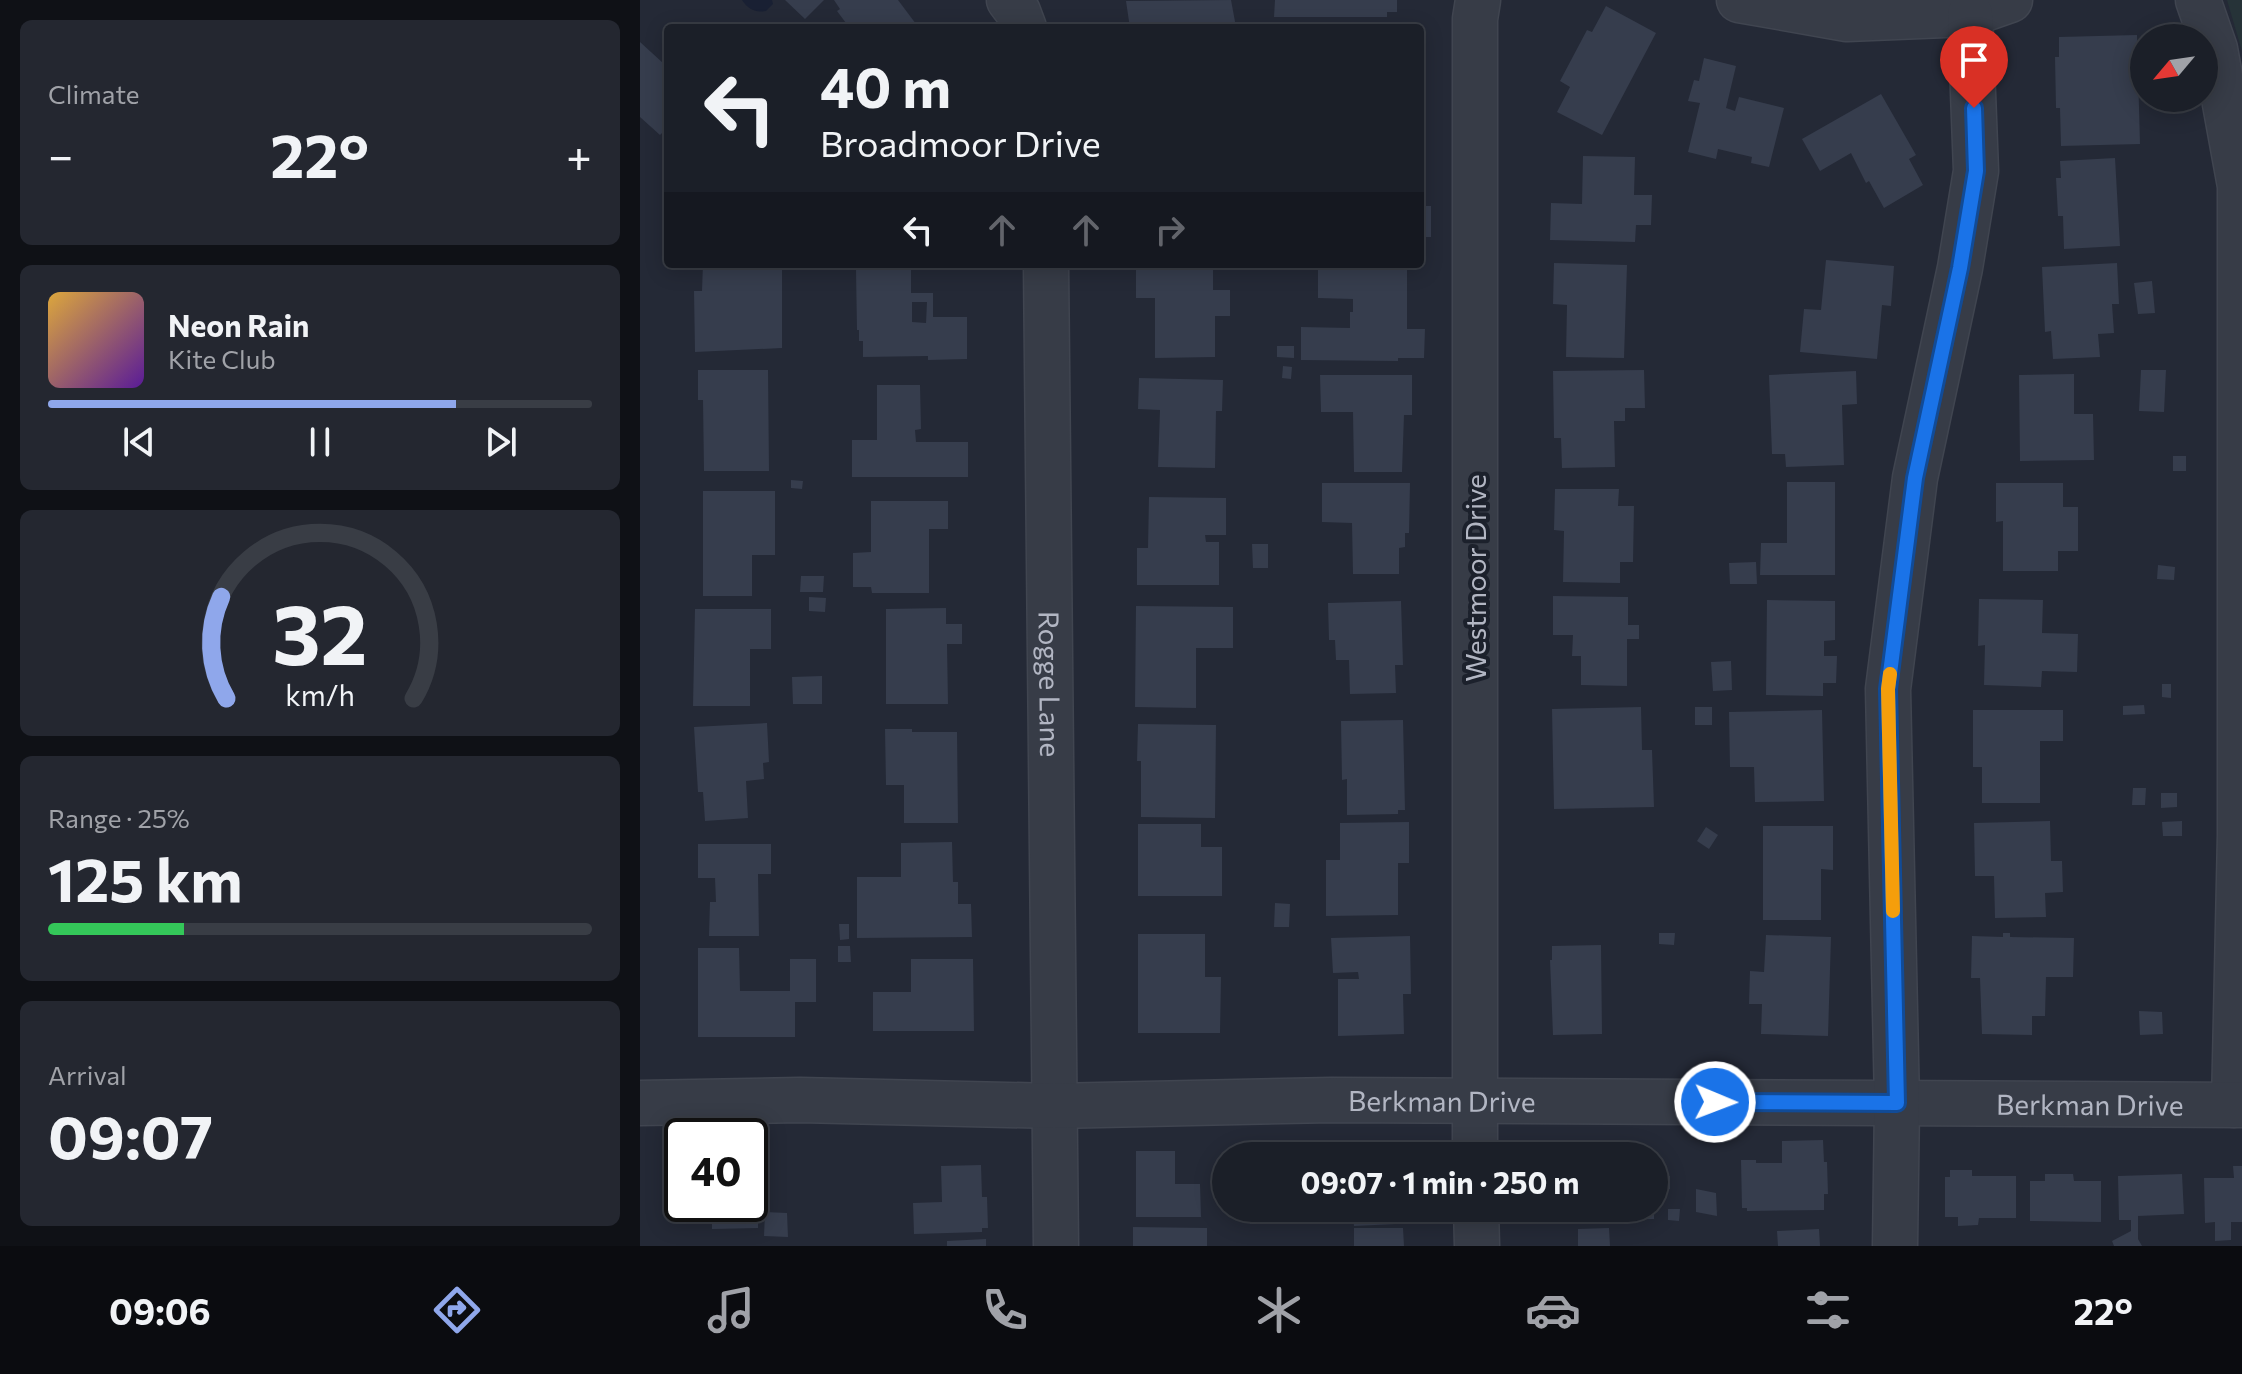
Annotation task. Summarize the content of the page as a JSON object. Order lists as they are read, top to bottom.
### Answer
{
  "streets": {
    "street": ["Westmoor Drive", "Rogge Lane", "Berkman Drive"]
  },
  "crossings": [
    ["Westmoor Drive", "Berkman Drive"],
    ["Rogge Lane", "Berkman Drive"]
  ],
  "north": "bottom left",
  "page": {
    "tile": [
      "Climate",
      ["Range · 25%", "125 km"],
      ["Arrival", "09:07"]
    ],
    "turn": ["40 m", "Broadmoor Drive"],
    "heat": ["−", "22°", "+"],
    "song": ["Neon Rain", "Kite Club"],
    "limit": "40",
    "trip": "09:07 · 1 min · 250 m",
    "tabs": ["09:06", "22°"],
    "gauge": ["32", "km/h"]
  }
}
